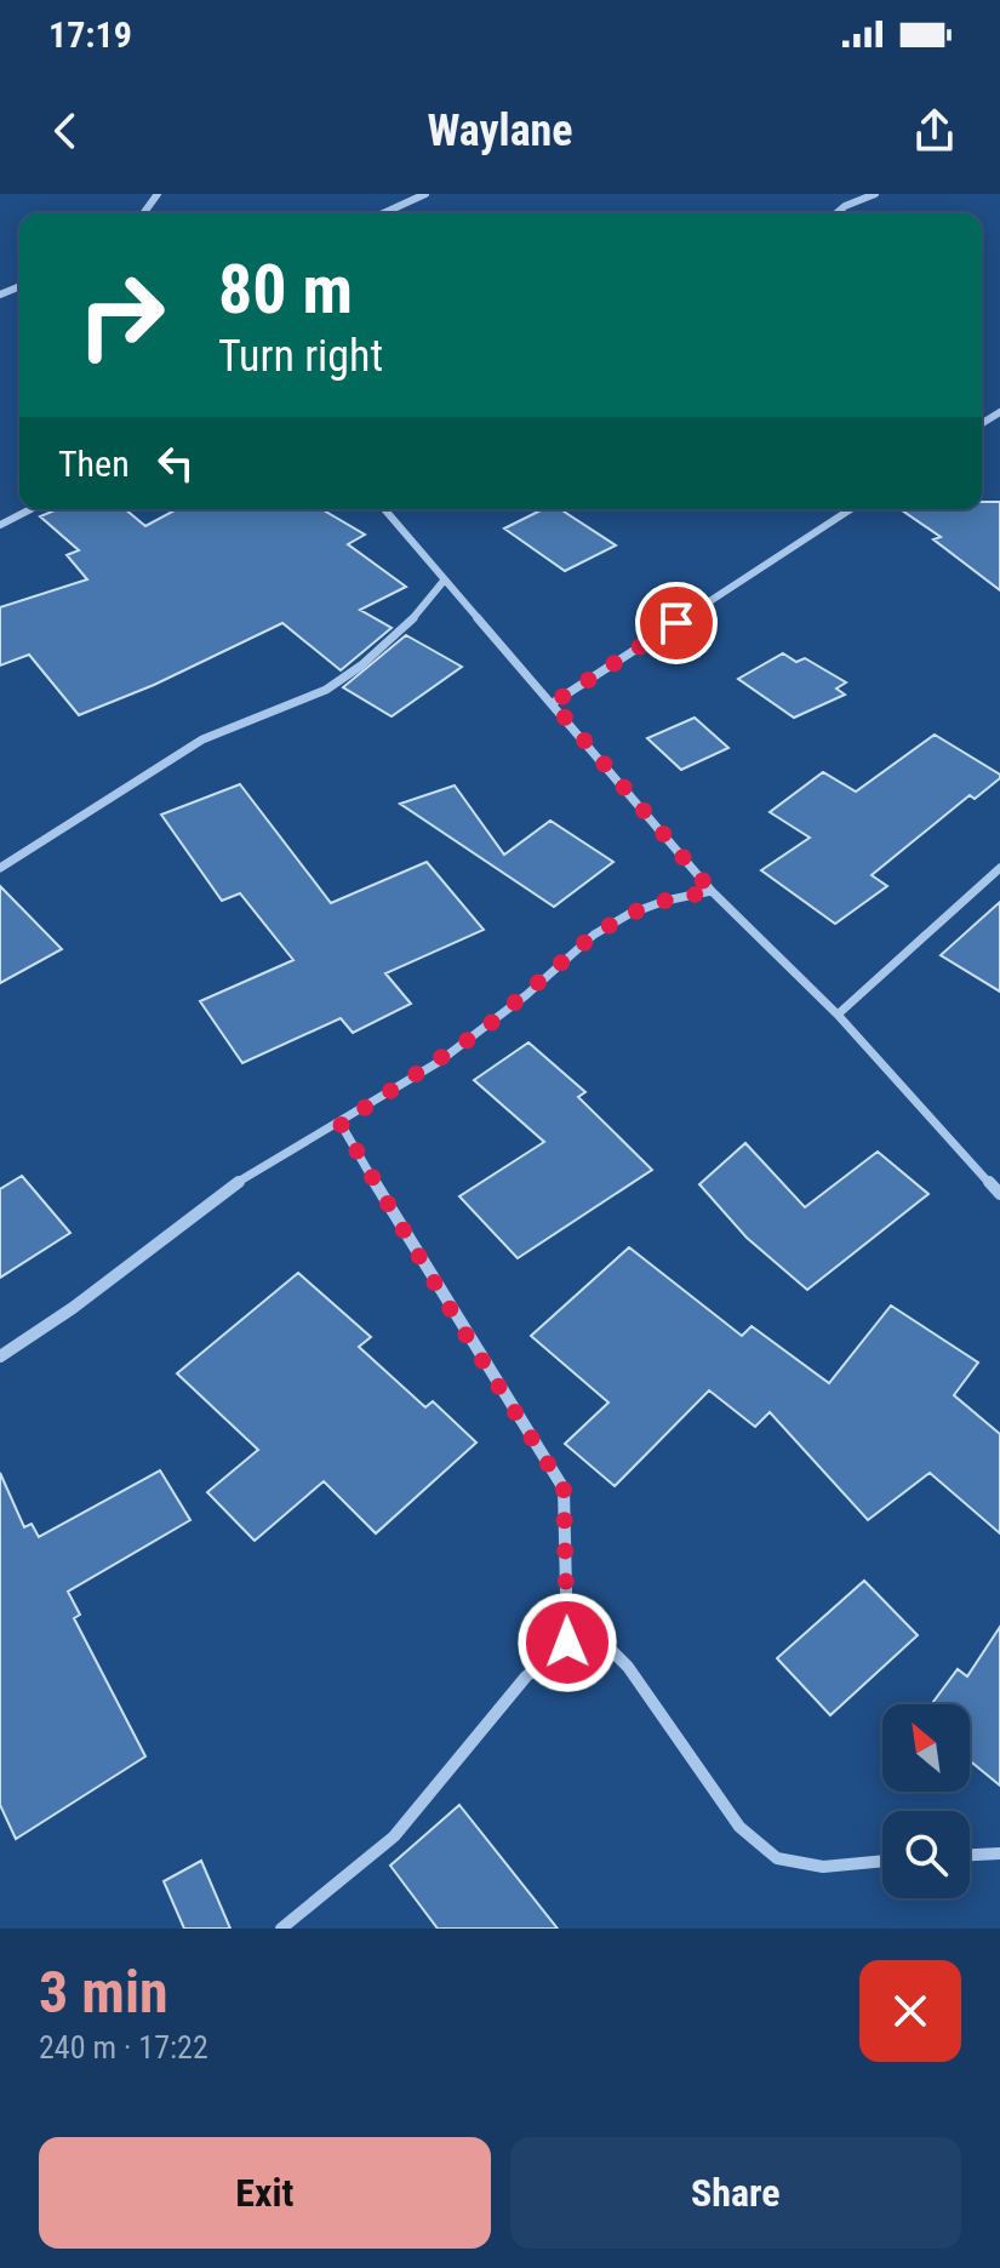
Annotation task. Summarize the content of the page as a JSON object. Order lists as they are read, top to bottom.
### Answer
{
  "north": "top left",
  "page": {
    "status": "17:19",
    "header": "Waylane",
    "turn": ["80 m", "Turn right"],
    "then": "Then",
    "heading": ["3 min", "240 m · 17:22"],
    "buttons": ["Exit", "Share"]
  }
}
